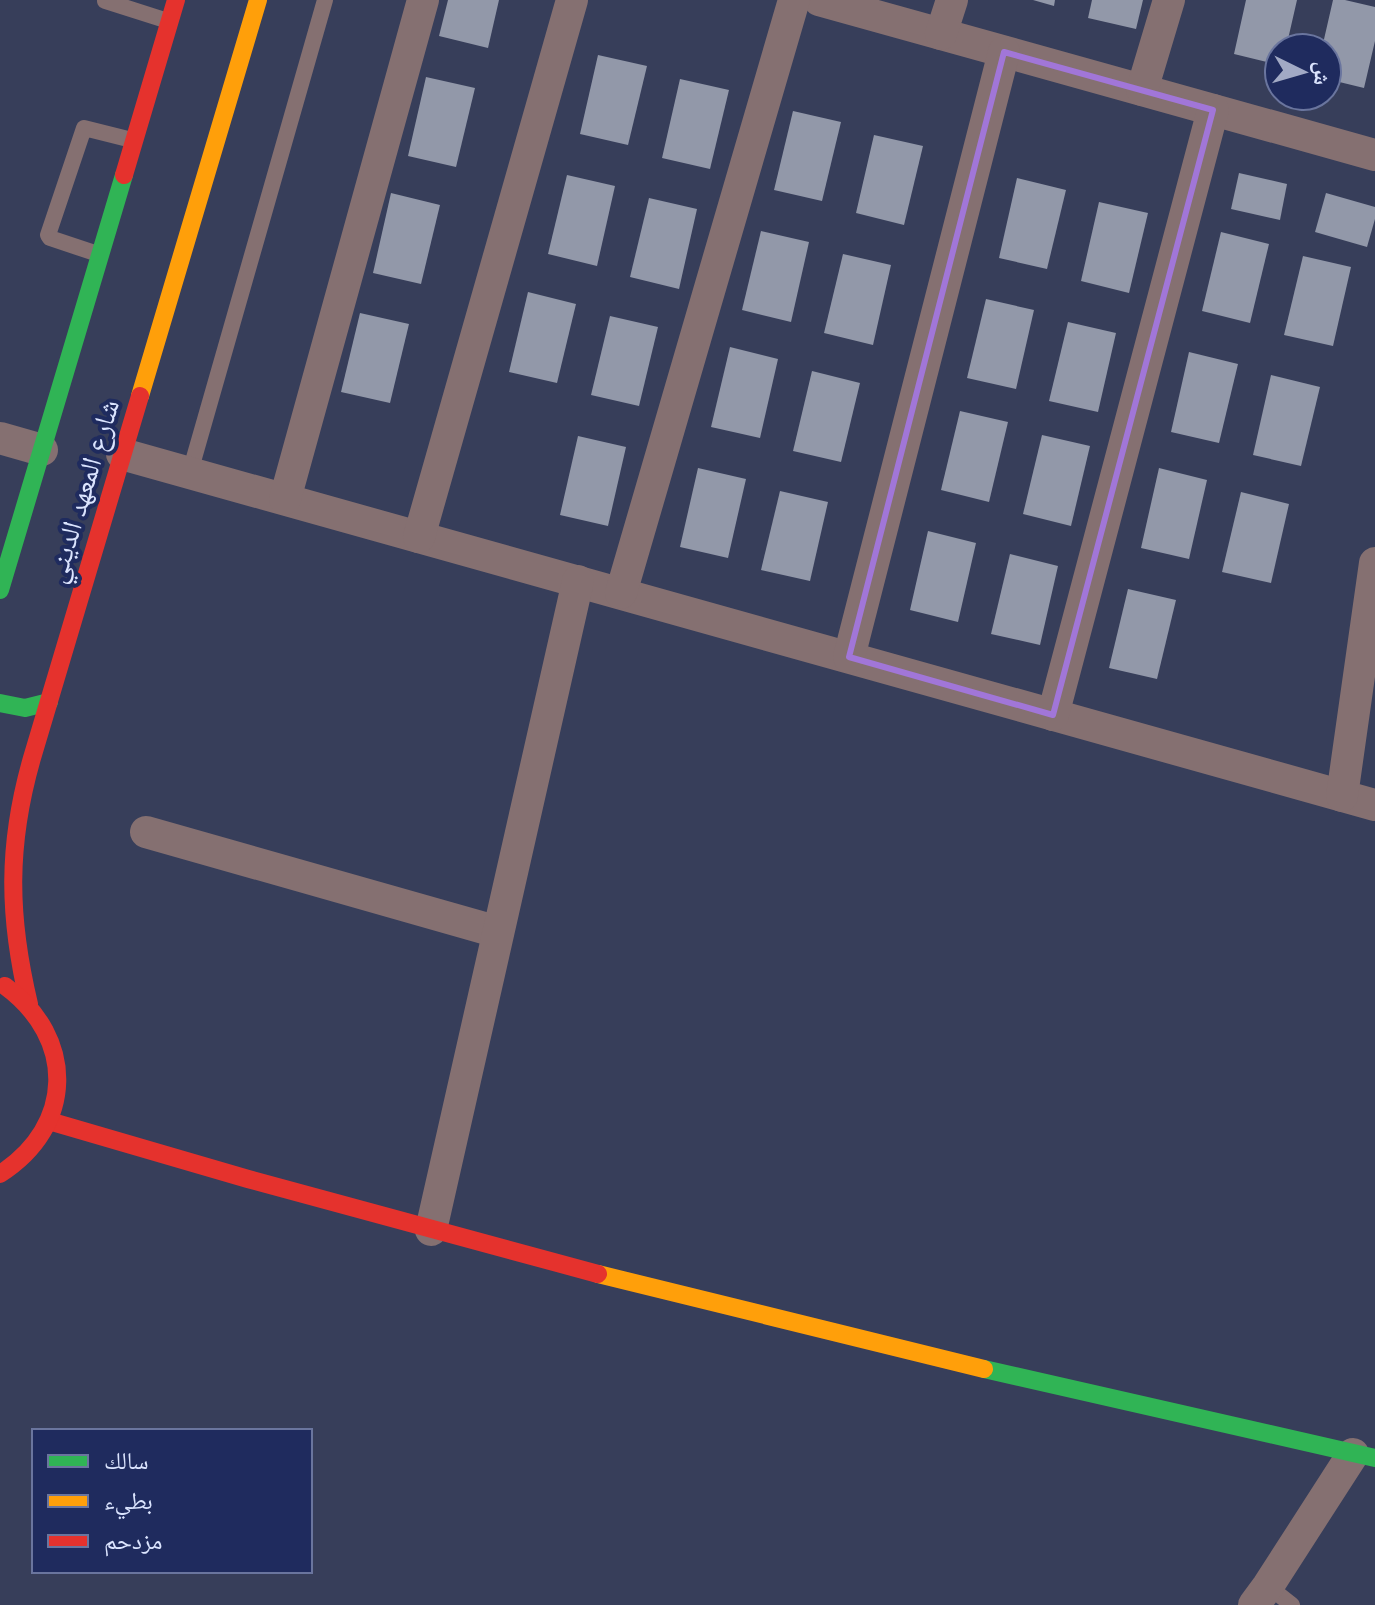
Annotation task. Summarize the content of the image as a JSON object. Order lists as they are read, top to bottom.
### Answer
{
  "streets": {
    "street": ["شارع المعهد الديني"]
  },
  "legend": ["سالك", "بطيء", "مزدحم"],
  "north": "right"
}
